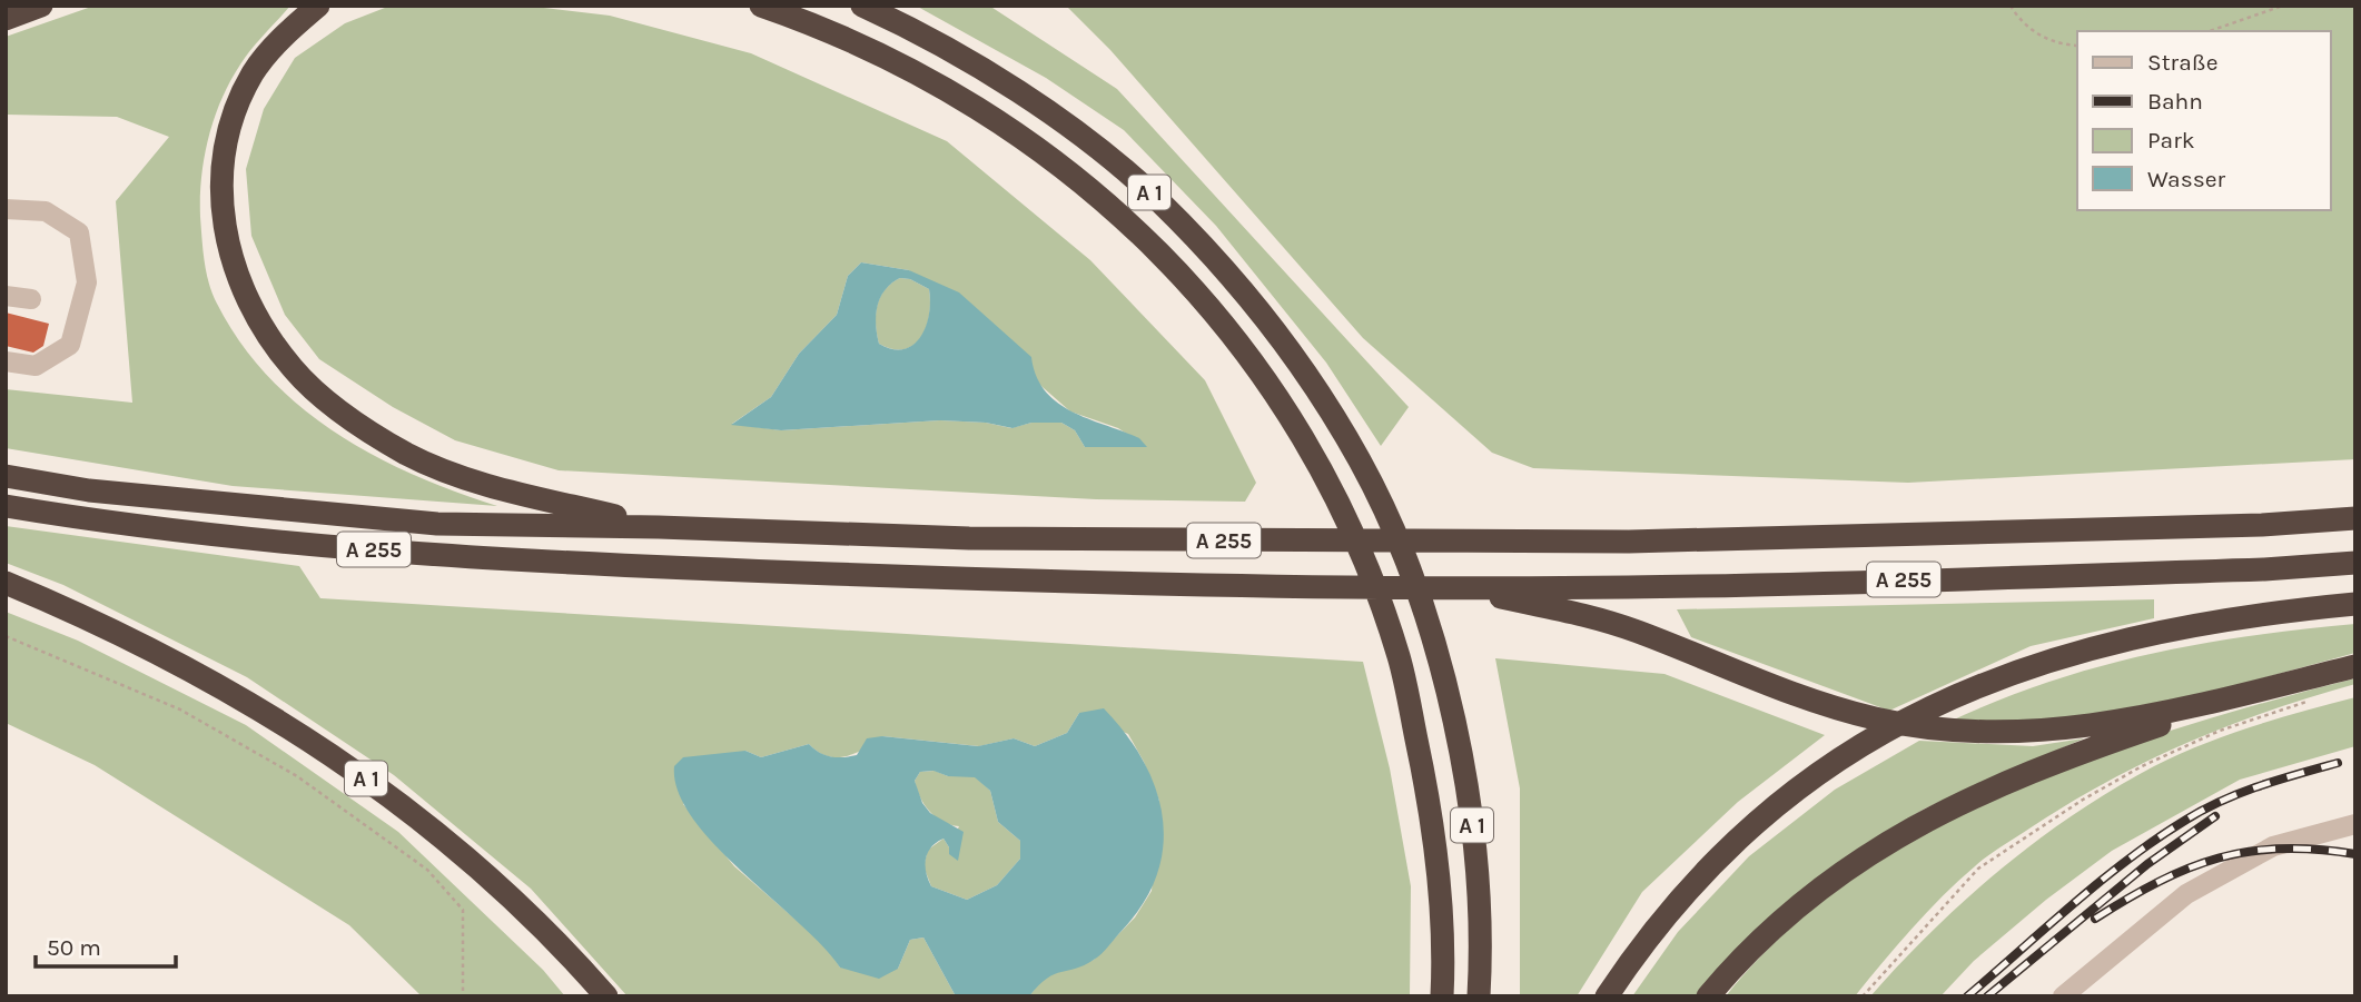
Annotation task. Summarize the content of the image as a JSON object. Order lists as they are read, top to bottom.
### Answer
{
  "streets": {
    "highway": ["A 1", "A 255"]
  },
  "legend": [
    "Straße",
    "Bahn",
    "Park",
    "Wasser"
  ],
  "scale_bar": "50 m"
}
